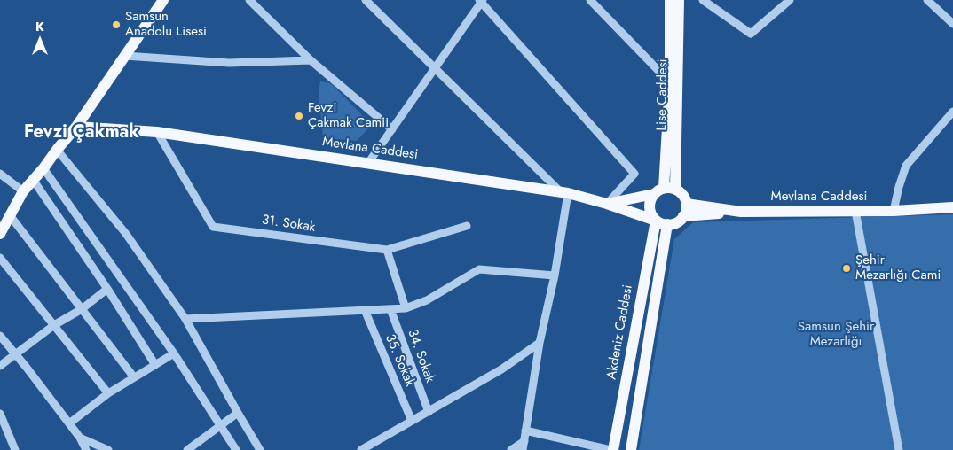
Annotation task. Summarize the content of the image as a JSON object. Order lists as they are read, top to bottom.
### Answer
{
  "streets": {
    "main road": ["Lise Caddesi", "Mevlana Caddesi", "Akdeniz Caddesi"],
    "street": ["31. Sokak", "34. Sokak", "35. Sokak"]
  },
  "crossings": [
    ["Lise Caddesi", "Mevlana Caddesi"],
    ["Lise Caddesi", "Akdeniz Caddesi"],
    ["Mevlana Caddesi", "31. Sokak"],
    ["Mevlana Caddesi", "Akdeniz Caddesi"]
  ],
  "districts": ["Fevzi Çakmak"],
  "parks": ["Samsun Şehir Mezarlığı"],
  "places": ["Samsun Anadolu Lisesi", "Fevzi Çakmak Camii", "Şehir Mezarlığı Cami"],
  "north": "top"
}
